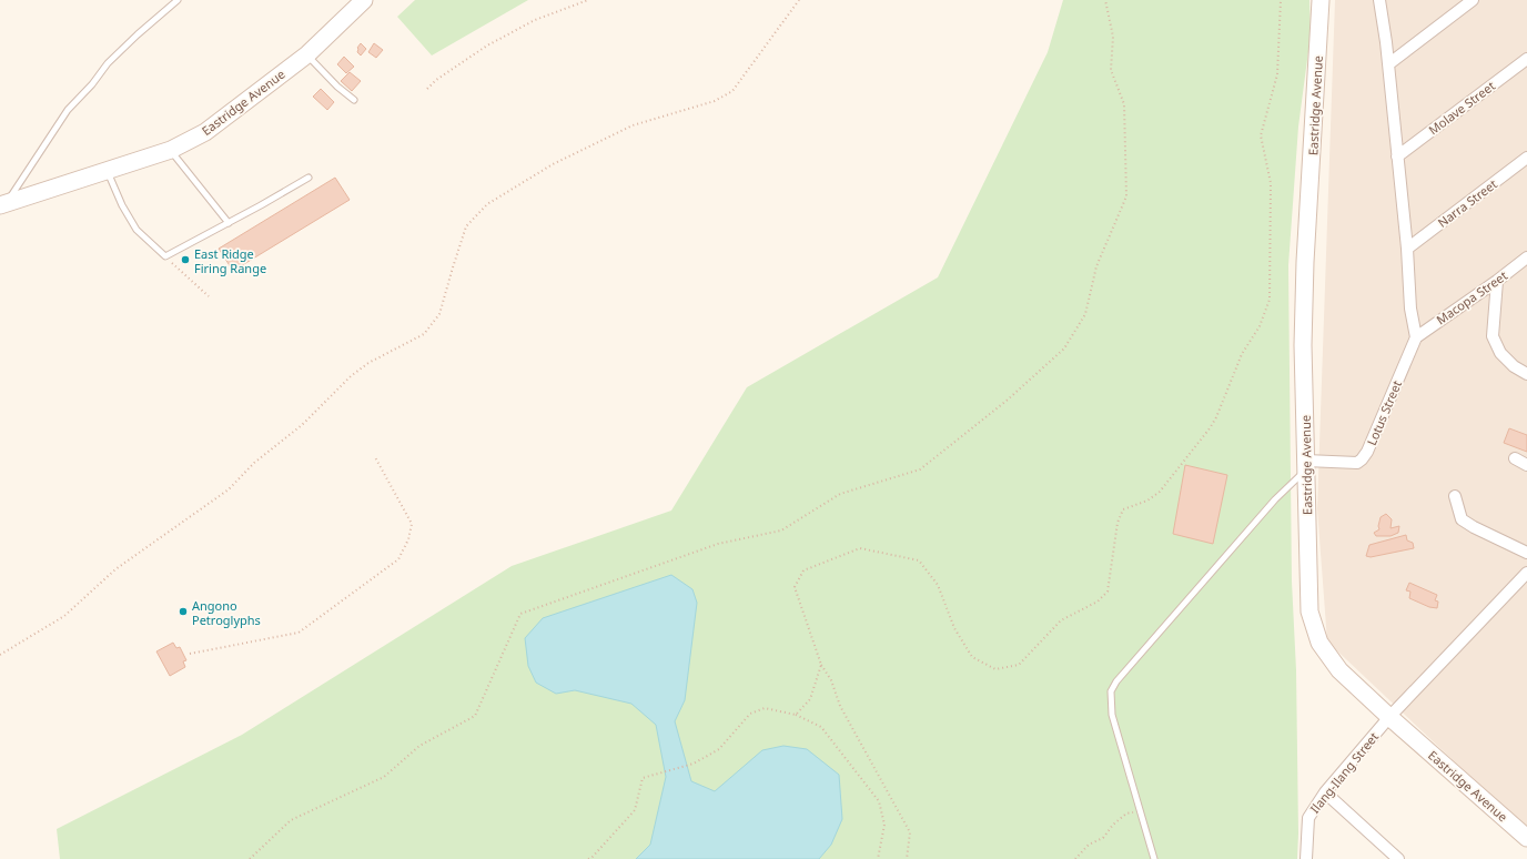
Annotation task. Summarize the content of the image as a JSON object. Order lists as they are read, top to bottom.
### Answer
{
  "streets": {
    "street": [
      "Eastridge Avenue",
      "Molave Street",
      "Narra Street",
      "Macopa Street",
      "Lotus Street",
      "Ilang-Ilang Street"
    ]
  },
  "crossings": [
    ["Eastridge Avenue", "Lotus Street"],
    ["Eastridge Avenue", "Ilang-Ilang Street"],
    ["Macopa Street", "Lotus Street"]
  ],
  "places": ["East Ridge Firing Range", "Angono Petroglyphs"]
}
